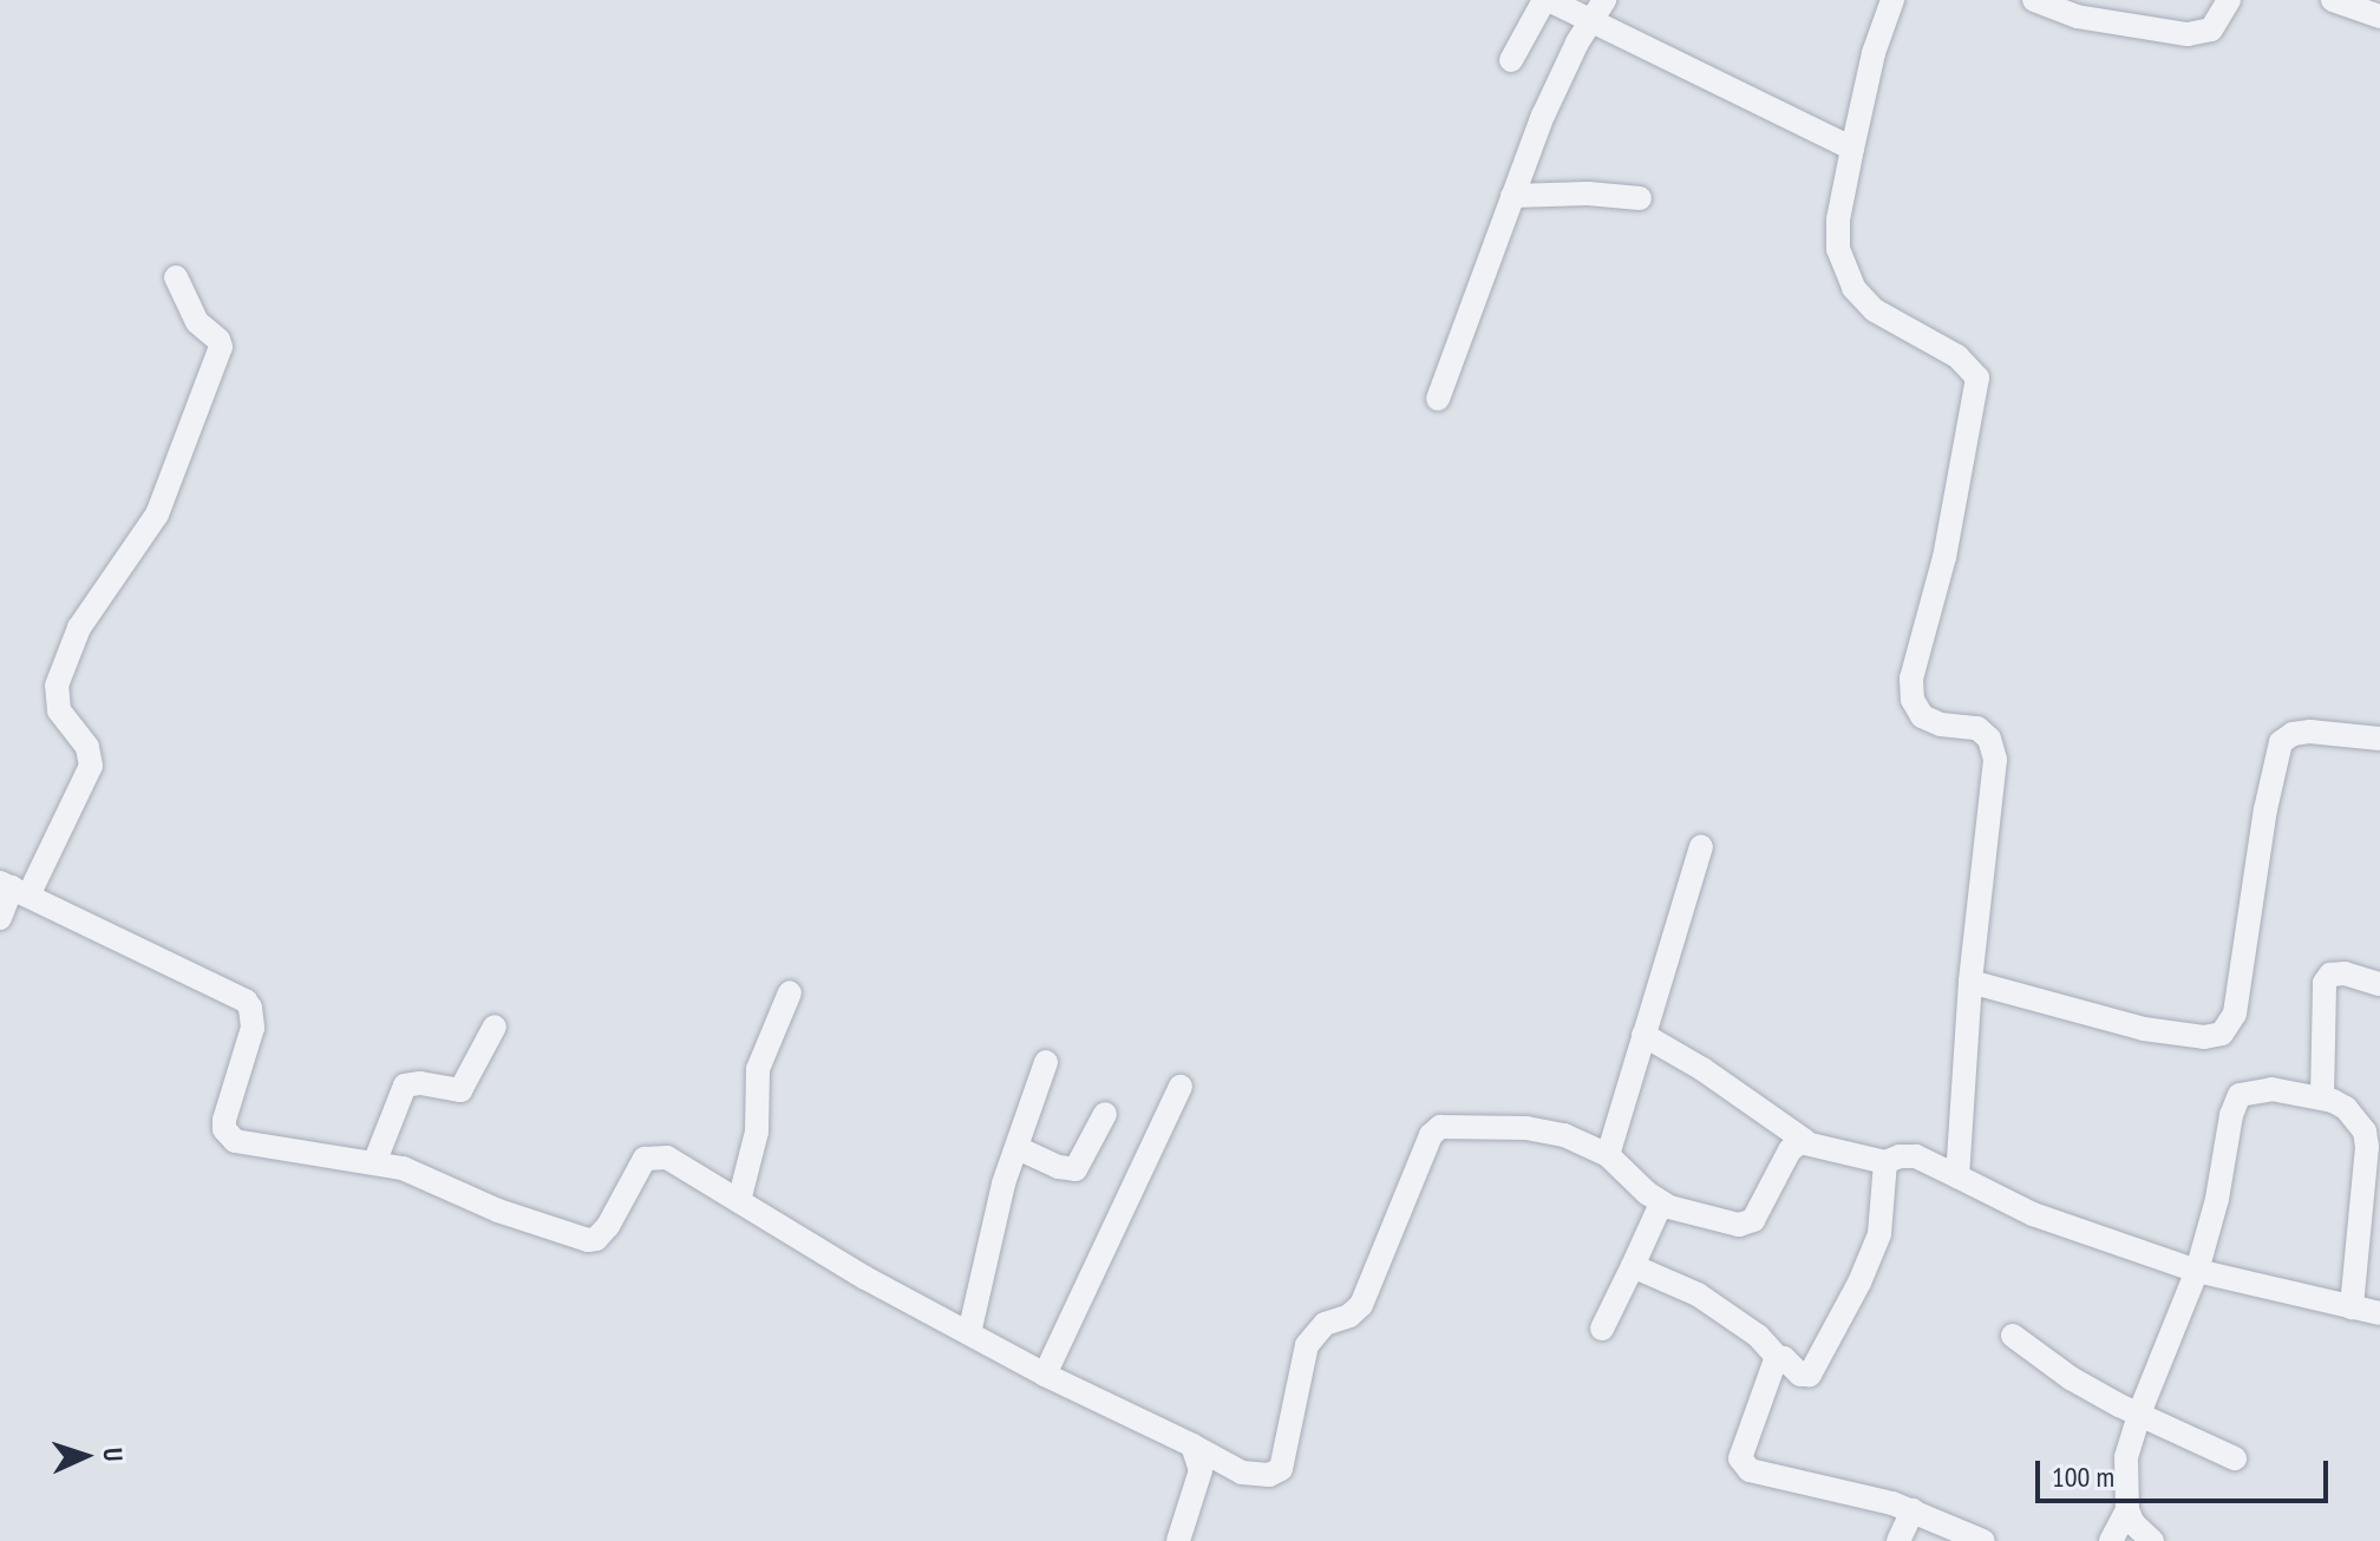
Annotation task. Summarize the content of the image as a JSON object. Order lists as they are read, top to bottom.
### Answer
{
  "scale_bar": "100 m",
  "north": "right"
}
